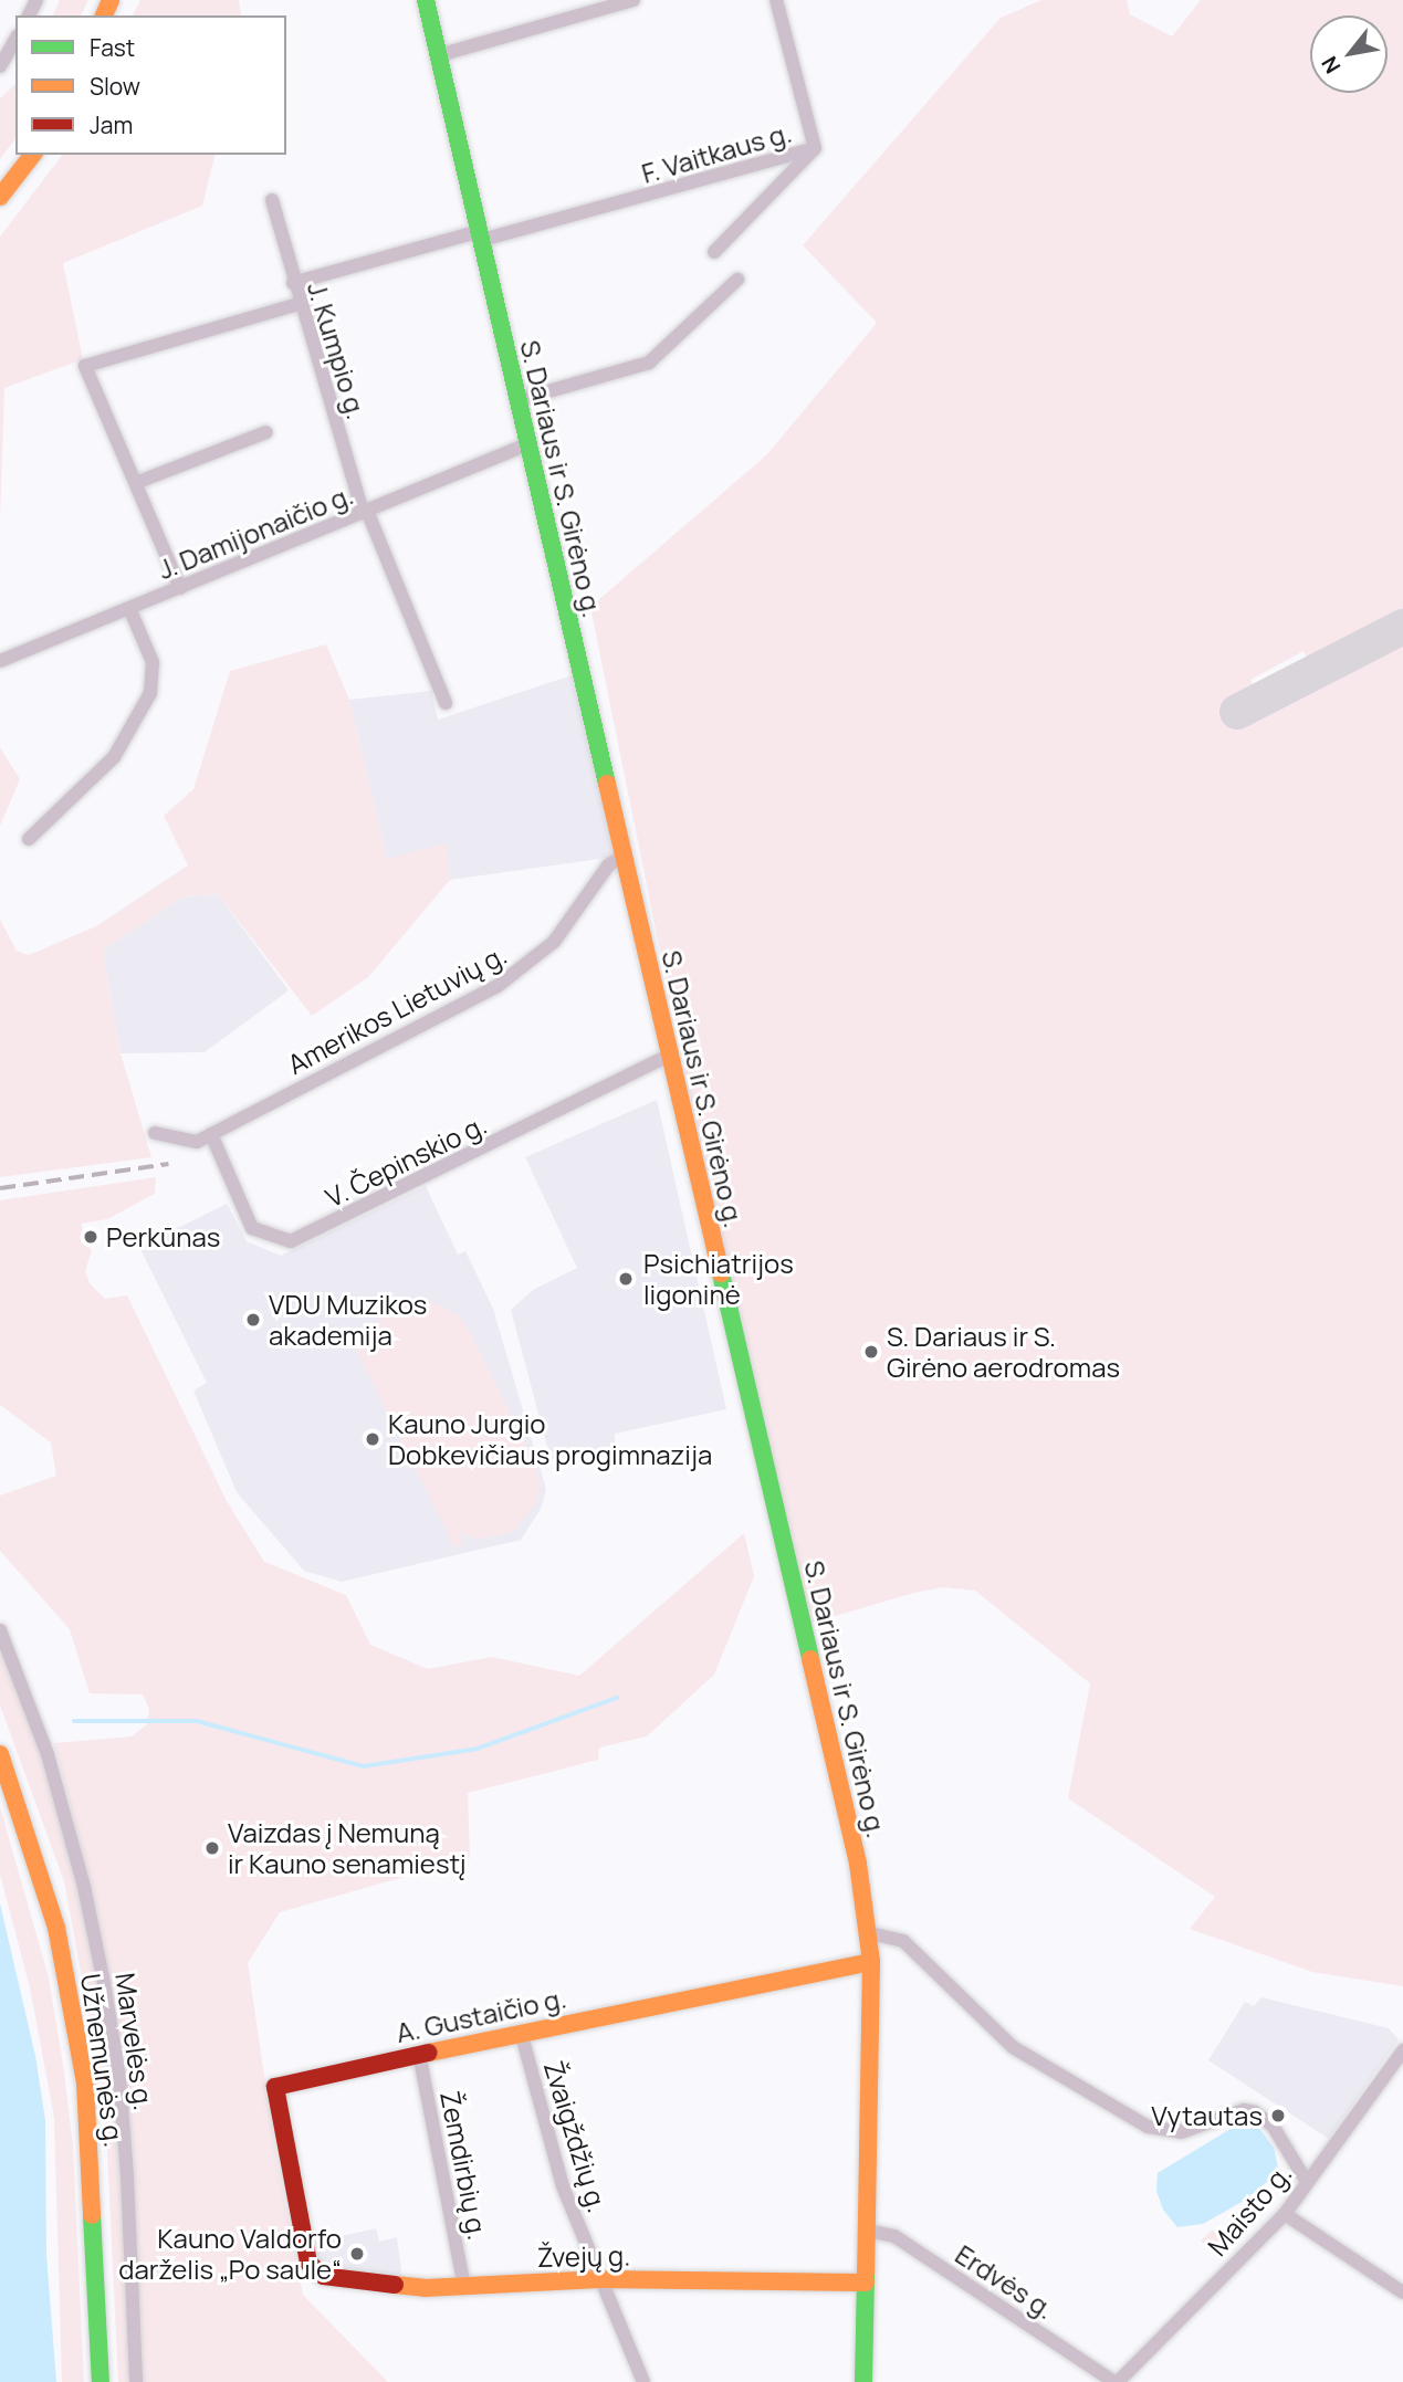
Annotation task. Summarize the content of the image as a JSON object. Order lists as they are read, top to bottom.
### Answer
{
  "streets": {
    "street": [
      "F. Vaitkaus g.",
      "J. Kumpio g.",
      "S. Dariaus ir S. Girėno g.",
      "J. Damijonaičio g.",
      "Amerikos Lietuvių g.",
      "V. Čepinskio g.",
      "A. Gustaičio g.",
      "Marvelės g.",
      "Užnemunės g.",
      "Žvaigždžių g.",
      "Žemdirbių g.",
      "Maisto g.",
      "Žvejų g.",
      "Erdvės g."
    ]
  },
  "crossings": [
    ["F. Vaitkaus g.", "J. Kumpio g."],
    ["F. Vaitkaus g.", "S. Dariaus ir S. Girėno g."],
    ["J. Kumpio g.", "J. Damijonaičio g."],
    ["S. Dariaus ir S. Girėno g.", "J. Damijonaičio g."],
    ["S. Dariaus ir S. Girėno g.", "Amerikos Lietuvių g."],
    ["S. Dariaus ir S. Girėno g.", "V. Čepinskio g."],
    ["S. Dariaus ir S. Girėno g.", "A. Gustaičio g."],
    ["S. Dariaus ir S. Girėno g.", "Žvejų g."],
    ["S. Dariaus ir S. Girėno g.", "Erdvės g."],
    ["Amerikos Lietuvių g.", "V. Čepinskio g."],
    ["A. Gustaičio g.", "Žvaigždžių g."],
    ["A. Gustaičio g.", "Žemdirbių g."],
    ["A. Gustaičio g.", "Žvejų g."],
    ["Žvaigždžių g.", "Žvejų g."],
    ["Žemdirbių g.", "Žvejų g."],
    ["Maisto g.", "Erdvės g."]
  ],
  "places": [
    "Perkūnas",
    "Psichiatrijos ligoninė",
    "VDU Muzikos akademija",
    "S. Dariaus ir S. Girėno aerodromas",
    "Kauno Jurgio Dobkevičiaus progimnazija",
    "Vaizdas į Nemuną ir Kauno senamiestį",
    "Vytautas",
    "Kauno Valdorfo darželis „Po saule“"
  ],
  "legend": ["Fast", "Slow", "Jam"],
  "north": "bottom left"
}
